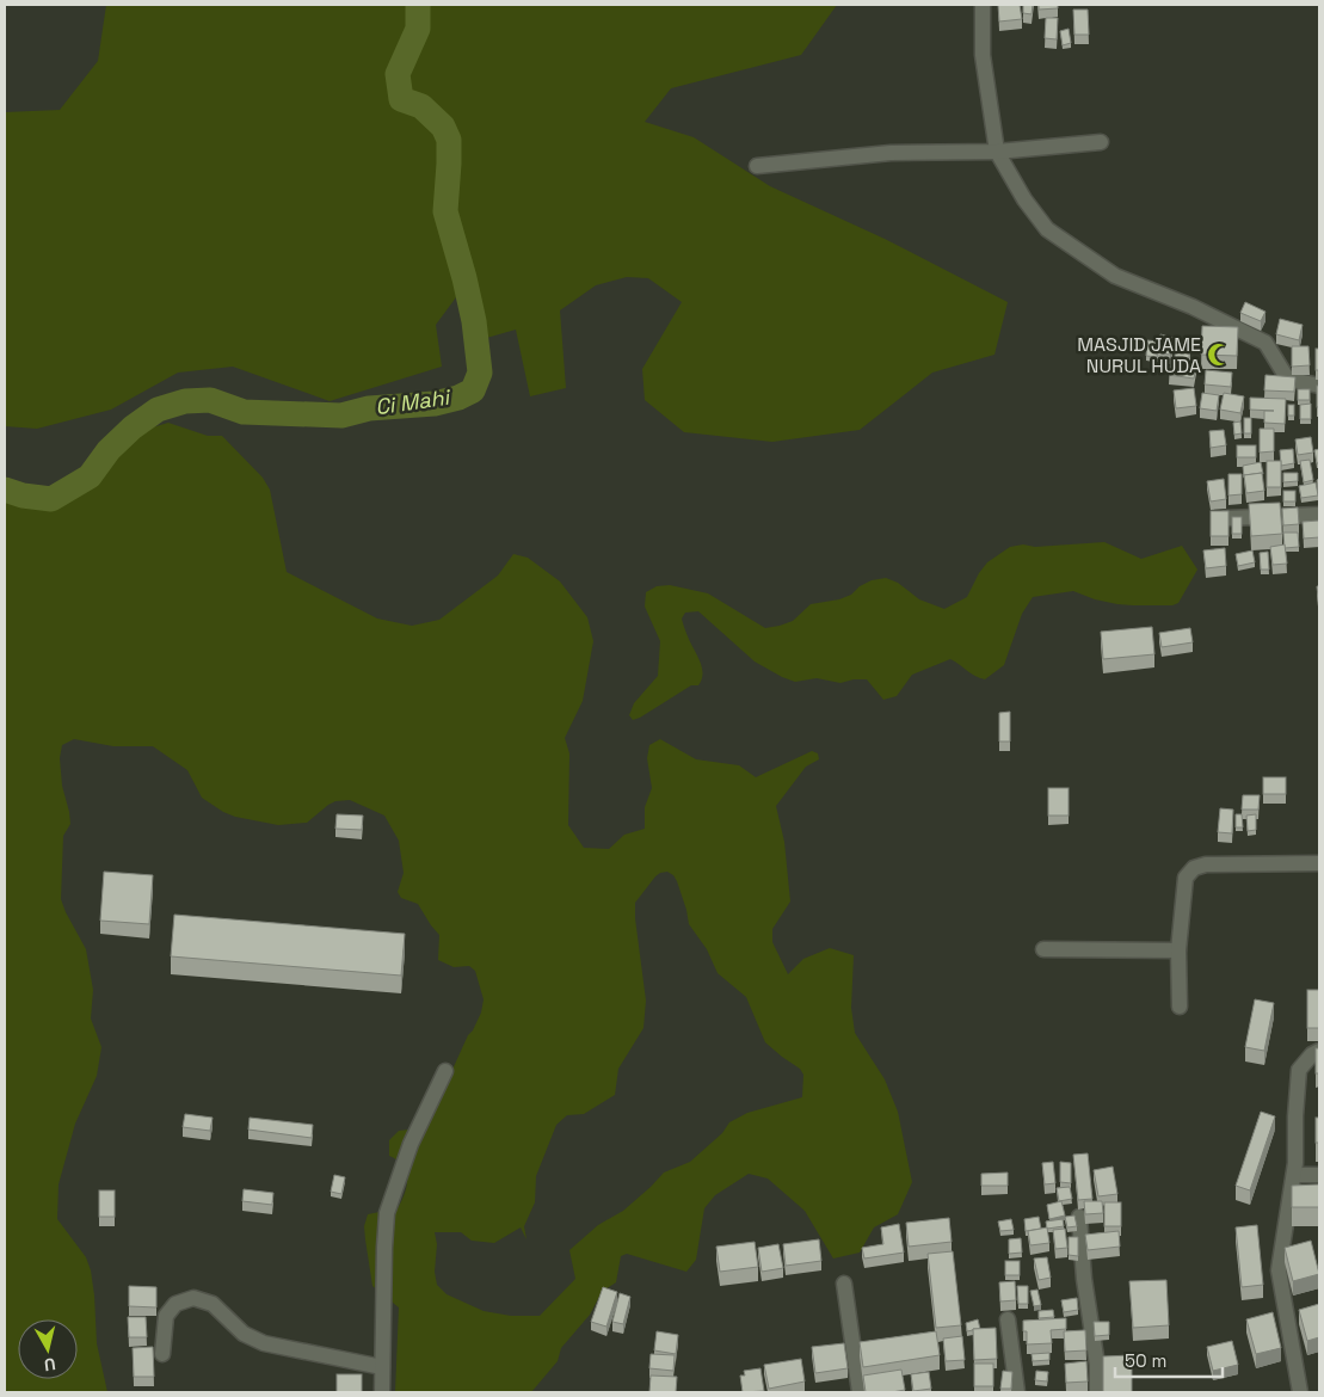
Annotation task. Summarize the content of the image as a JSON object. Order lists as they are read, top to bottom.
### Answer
{
  "water": ["Ci Mahi"],
  "places": {
    "mosque": ["MASJID JAME NURUL HUDA"]
  },
  "scale_bar": "50 m",
  "north": "bottom"
}
